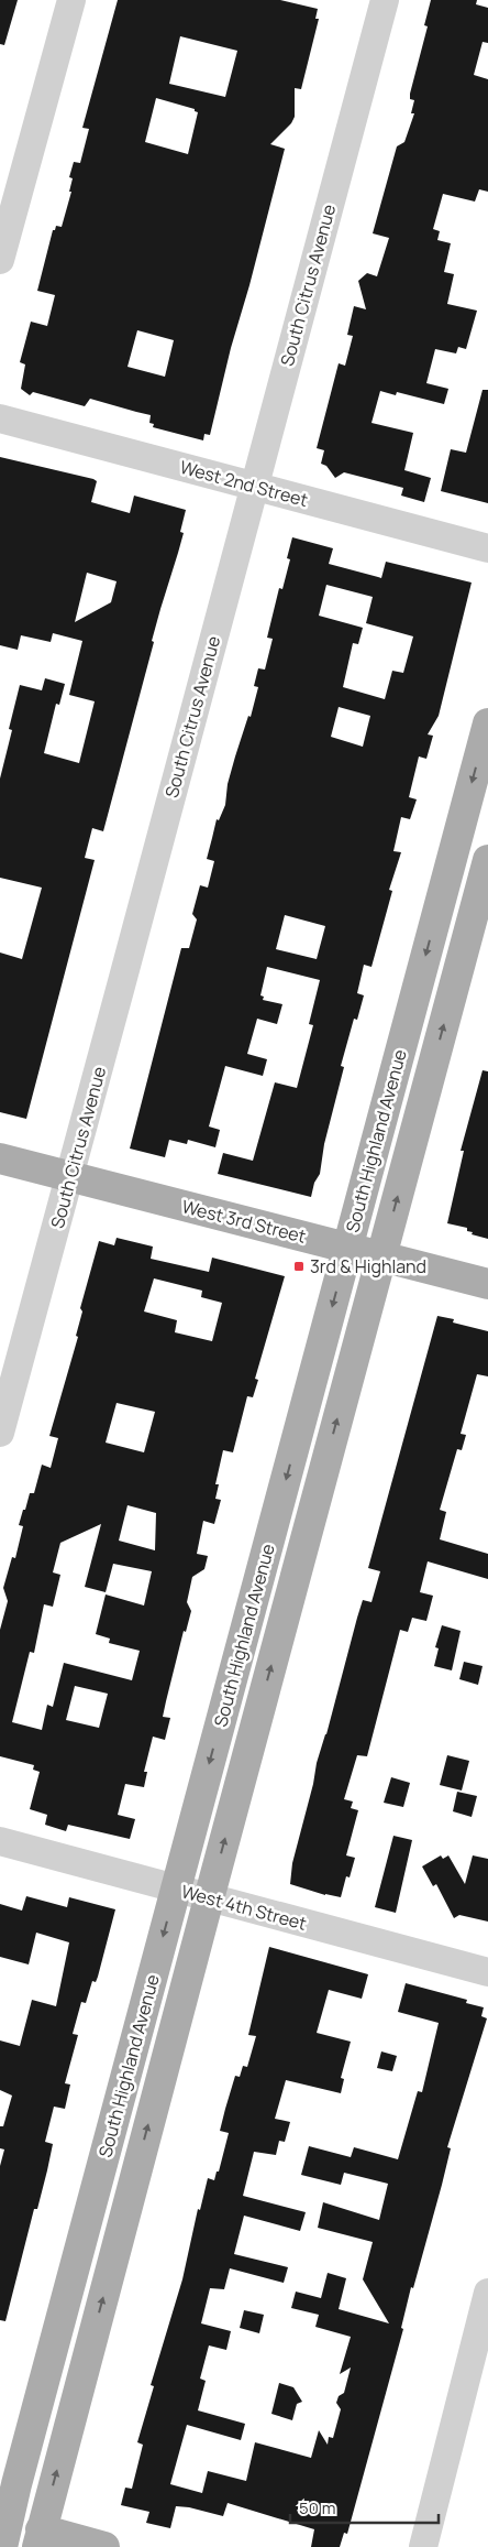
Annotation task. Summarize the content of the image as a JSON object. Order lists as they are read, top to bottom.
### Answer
{
  "streets": {
    "main road": ["South Highland Avenue", "West 3rd Street"],
    "street": ["South Citrus Avenue", "West 2nd Street", "West 4th Street"]
  },
  "crossings": [
    ["South Citrus Avenue", "West 2nd Street"],
    ["South Citrus Avenue", "West 3rd Street"],
    ["South Highland Avenue", "West 3rd Street"],
    ["South Highland Avenue", "West 4th Street"]
  ],
  "places": {
    "transit": ["3rd & Highland"]
  },
  "scale_bar": "50 m"
}
